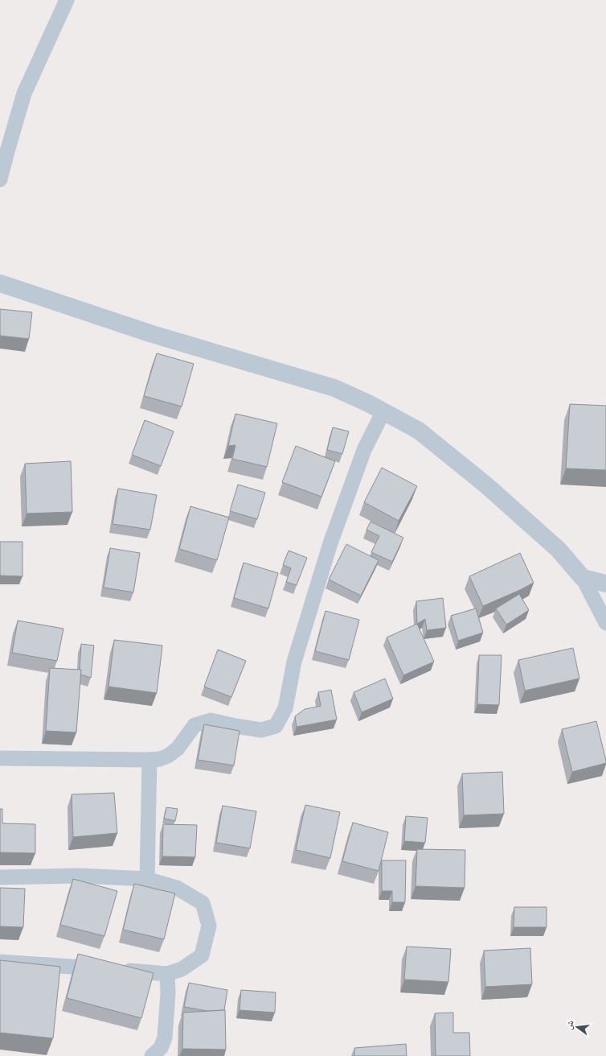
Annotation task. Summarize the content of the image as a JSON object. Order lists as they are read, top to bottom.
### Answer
{
  "north": "left"
}
